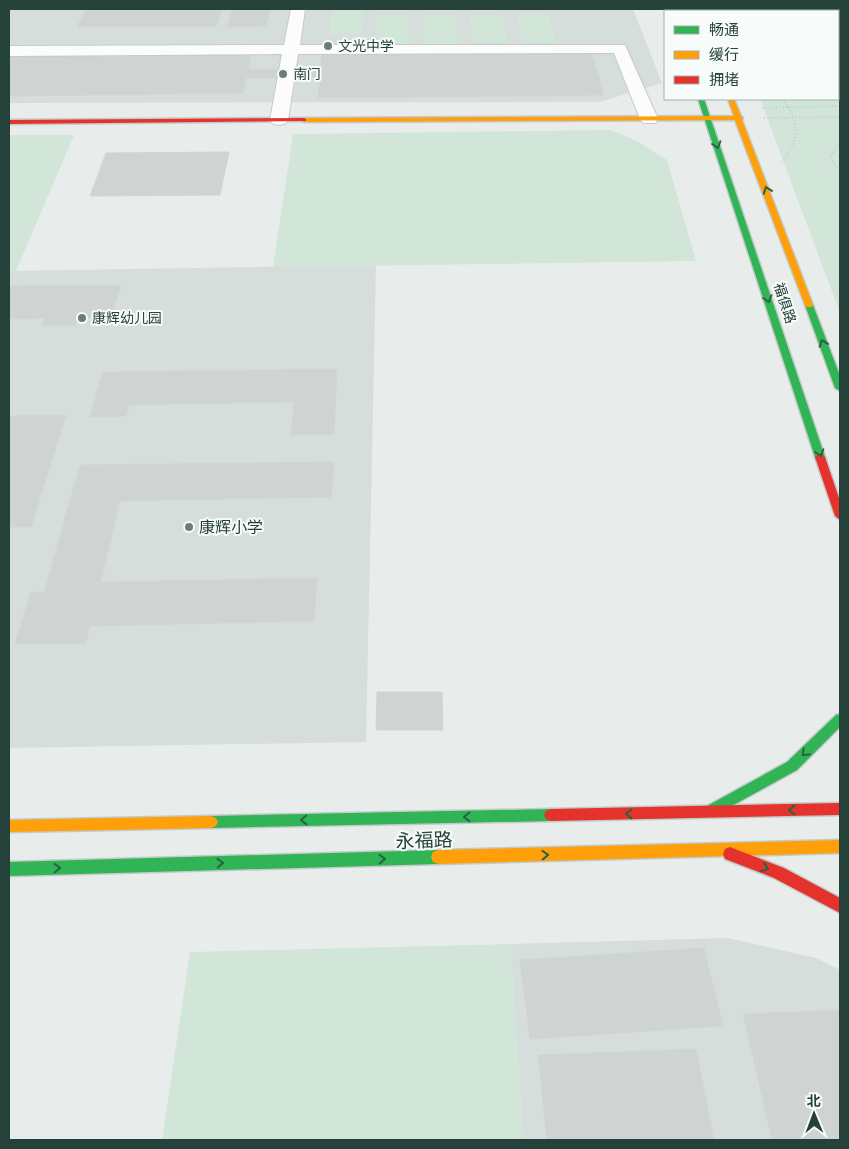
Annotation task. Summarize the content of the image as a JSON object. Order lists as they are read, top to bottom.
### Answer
{
  "streets": {
    "street": ["福俱路", "永福路"]
  },
  "places": [
    "文光中学",
    "南门",
    "康辉幼儿园",
    "康辉小学"
  ],
  "legend": ["畅通", "缓行", "拥堵"],
  "north": "top"
}
